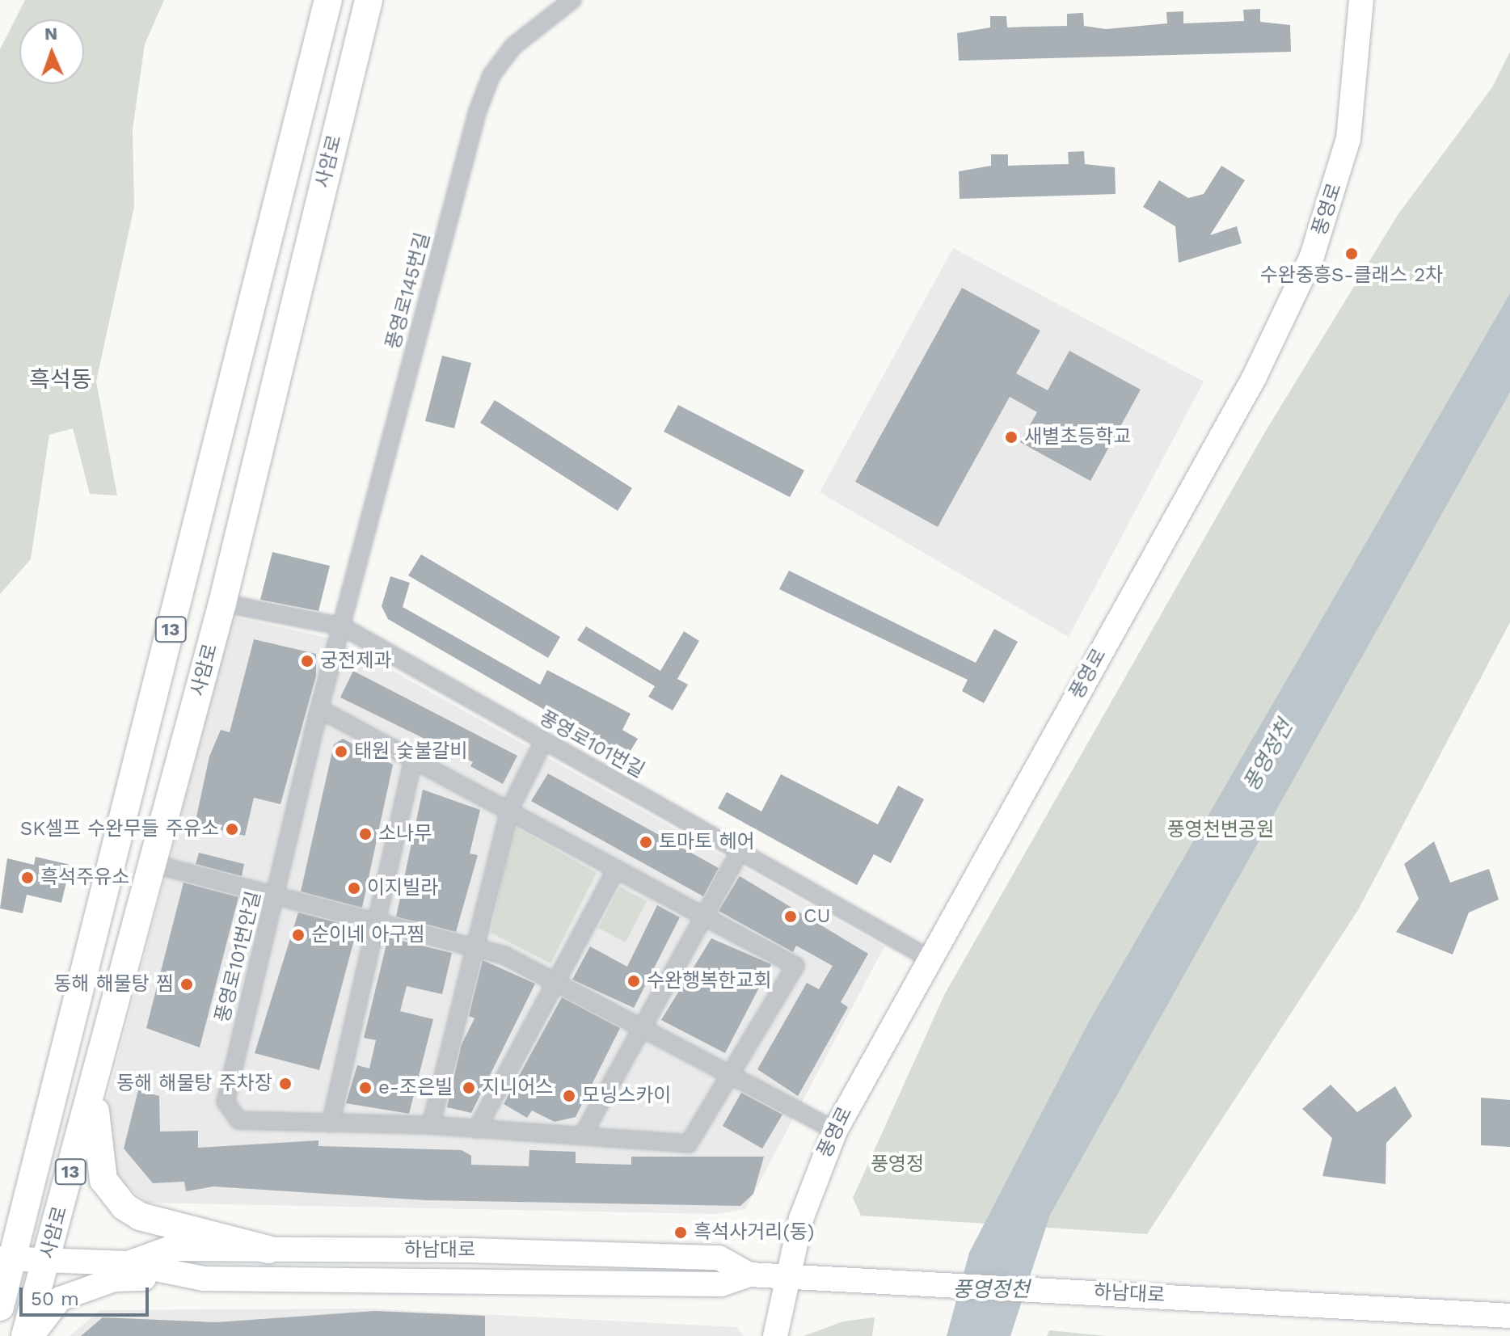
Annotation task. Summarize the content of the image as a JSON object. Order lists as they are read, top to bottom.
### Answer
{
  "streets": {
    "main road": [
      "사암로",
      "풍영로",
      "13",
      "하남대로"
    ],
    "street": ["풍영로145번길", "풍영로101번길", "풍영로101번안길"]
  },
  "crossings": [
    ["사암로", "풍영로101번길"],
    ["사암로", "하남대로"],
    ["풍영로", "풍영로101번길"],
    ["풍영로", "하남대로"],
    ["풍영로145번길", "풍영로101번길"],
    ["풍영로145번길", "풍영로101번안길"],
    ["풍영로101번길", "풍영로101번안길"]
  ],
  "districts": ["흑석동"],
  "water": ["풍영정천"],
  "parks": ["풍영천변공원", "풍영정"],
  "places": [
    "수완중흥S-클래스 2차",
    "새별초등학교",
    "궁전제과",
    "태원 숯불갈비",
    "SK셀프 수완무들 주유소",
    "소나무",
    "토마토 헤어",
    "흑석주유소",
    "이지빌라",
    "CU",
    "순이네 아구찜",
    "수완행복한교회",
    "동해 해물탕 찜",
    "동해 해물탕 주차장",
    "e-조은빌",
    "지니어스",
    "모닝스카이",
    "흑석사거리(동)"
  ],
  "scale_bar": "50 m",
  "north": "top"
}
